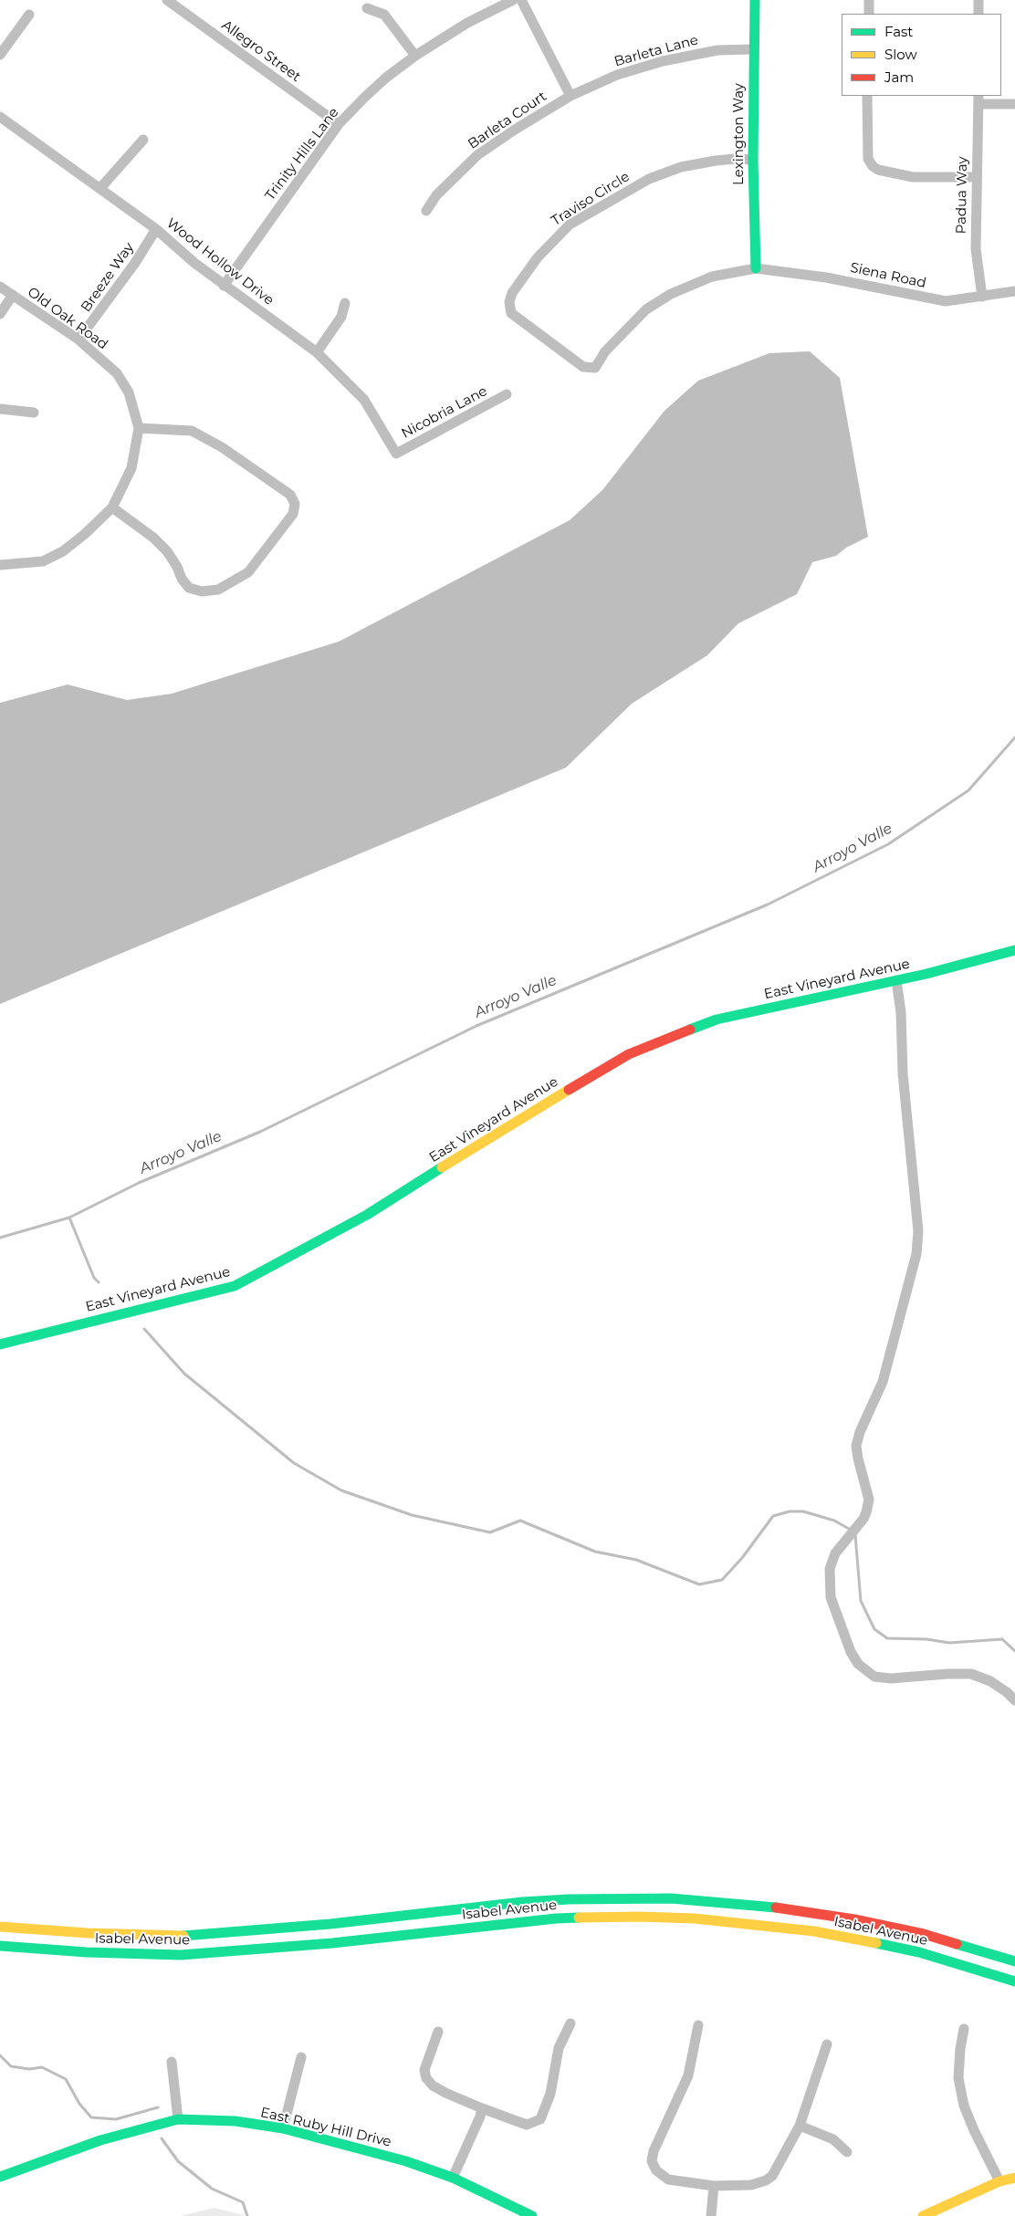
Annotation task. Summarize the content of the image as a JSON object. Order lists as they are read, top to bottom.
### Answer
{
  "streets": {
    "main road": [
      "Lexington Way",
      "East Vineyard Avenue",
      "Isabel Avenue",
      "East Ruby Hill Drive"
    ],
    "street": [
      "Allegro Street",
      "Barleta Lane",
      "Barleta Court",
      "Trinity Hills Lane",
      "Padua Way",
      "Traviso Circle",
      "Wood Hollow Drive",
      "Siena Road",
      "Breeze Way",
      "Old Oak Road",
      "Nicobria Lane"
    ]
  },
  "crossings": [
    ["Allegro Street", "Trinity Hills Lane"],
    ["Barleta Lane", "Barleta Court"],
    ["Barleta Lane", "Lexington Way"],
    ["Lexington Way", "Traviso Circle"],
    ["Lexington Way", "Siena Road"],
    ["Trinity Hills Lane", "Wood Hollow Drive"],
    ["Padua Way", "Siena Road"],
    ["Traviso Circle", "Siena Road"],
    ["Wood Hollow Drive", "Breeze Way"],
    ["Wood Hollow Drive", "Nicobria Lane"],
    ["Breeze Way", "Old Oak Road"]
  ],
  "water": ["Arroyo Valle"],
  "legend": ["Fast", "Slow", "Jam"]
}
